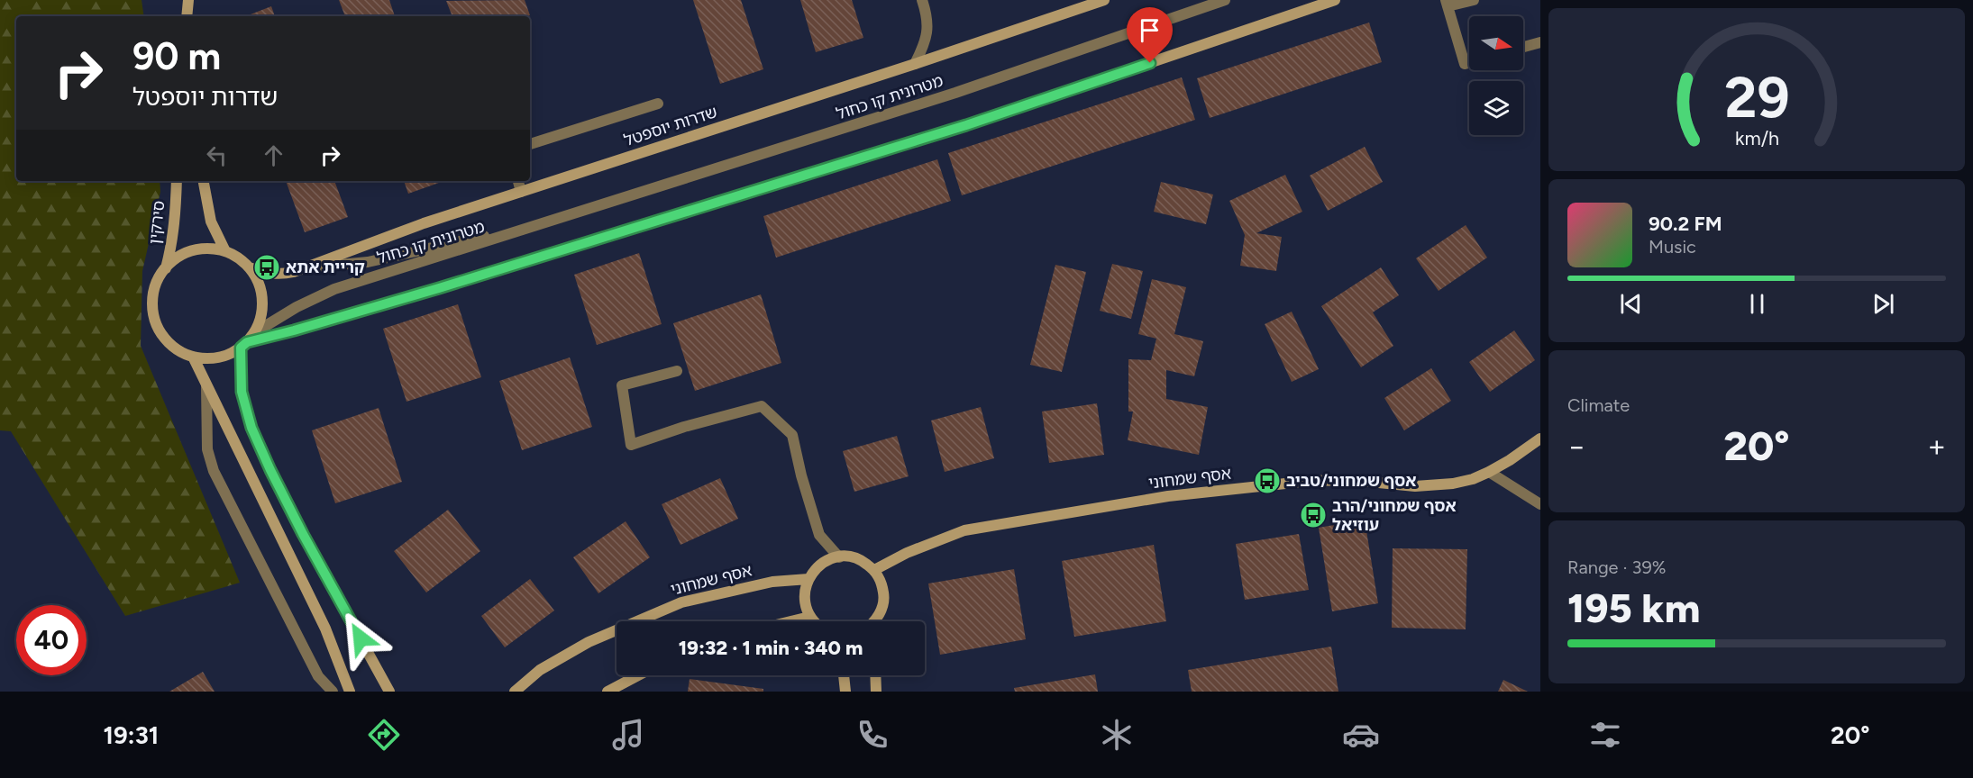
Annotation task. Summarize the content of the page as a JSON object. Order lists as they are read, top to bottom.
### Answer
{
  "streets": {
    "street": [
      "מטרונית קו כחול",
      "שדרות יוספטל",
      "סירקין",
      "אסף שמחוני"
    ]
  },
  "crossings": [
    ["מטרונית קו כחול", "שדרות יוספטל"],
    ["מטרונית קו כחול", "סירקין"],
    ["שדרות יוספטל", "סירקין"]
  ],
  "places": {
    "bus stop": ["קריית אתא", "אסף שמחוני/טביב", "אסף שמחוני/הרב עוזיאל"]
  },
  "north": "right",
  "page": {
    "turn": ["90 m", "שדרות יוספטל"],
    "song": ["90.2 FM", "Music"],
    "tile": [
      "Climate",
      ["Range · 39%", "195 km"]
    ],
    "heat": ["−", "20°", "+"],
    "limit": "40",
    "trip": "19:32 · 1 min · 340 m",
    "tabs": ["19:31", "20°"],
    "gauge": ["29", "km/h"]
  }
}
